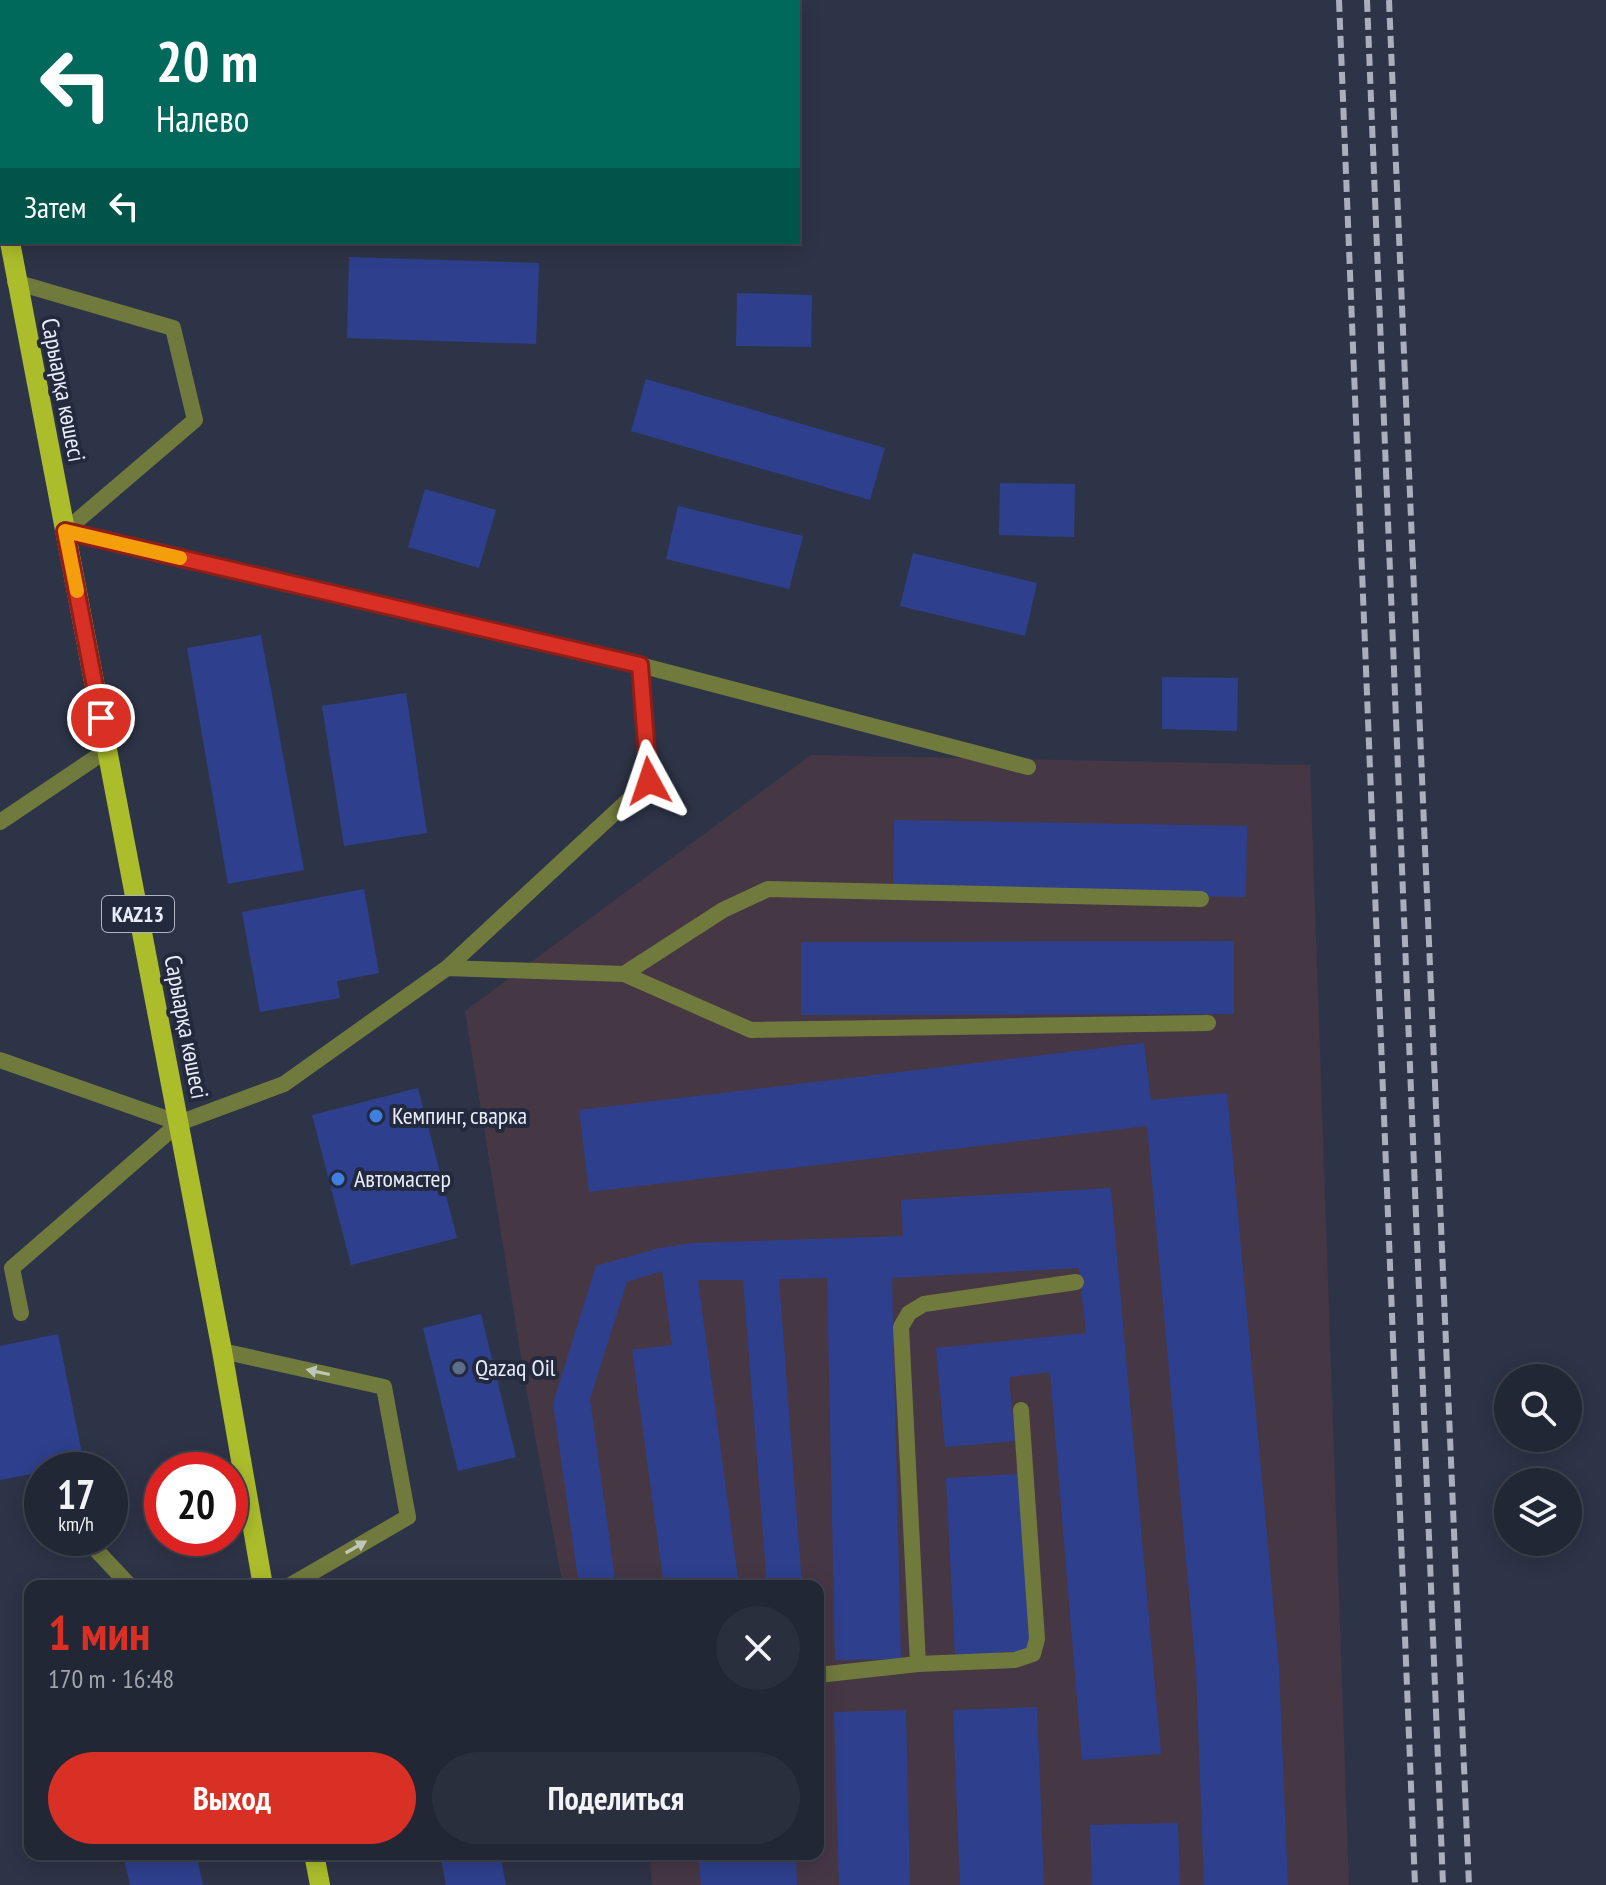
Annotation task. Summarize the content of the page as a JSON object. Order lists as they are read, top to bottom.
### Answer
{
  "streets": {
    "main road": ["Сарыарқа көшесі", "KAZ13"]
  },
  "places": ["Кемпинг, сварка", "Автомастер", "Qazaq Oil"],
  "page": {
    "turn": ["20 m", "Налево"],
    "then": "Затем",
    "speed": "17 km/h",
    "limit": "20",
    "heading": ["1 мин", "170 m · 16:48"],
    "buttons": ["Выход", "Поделиться"]
  }
}
